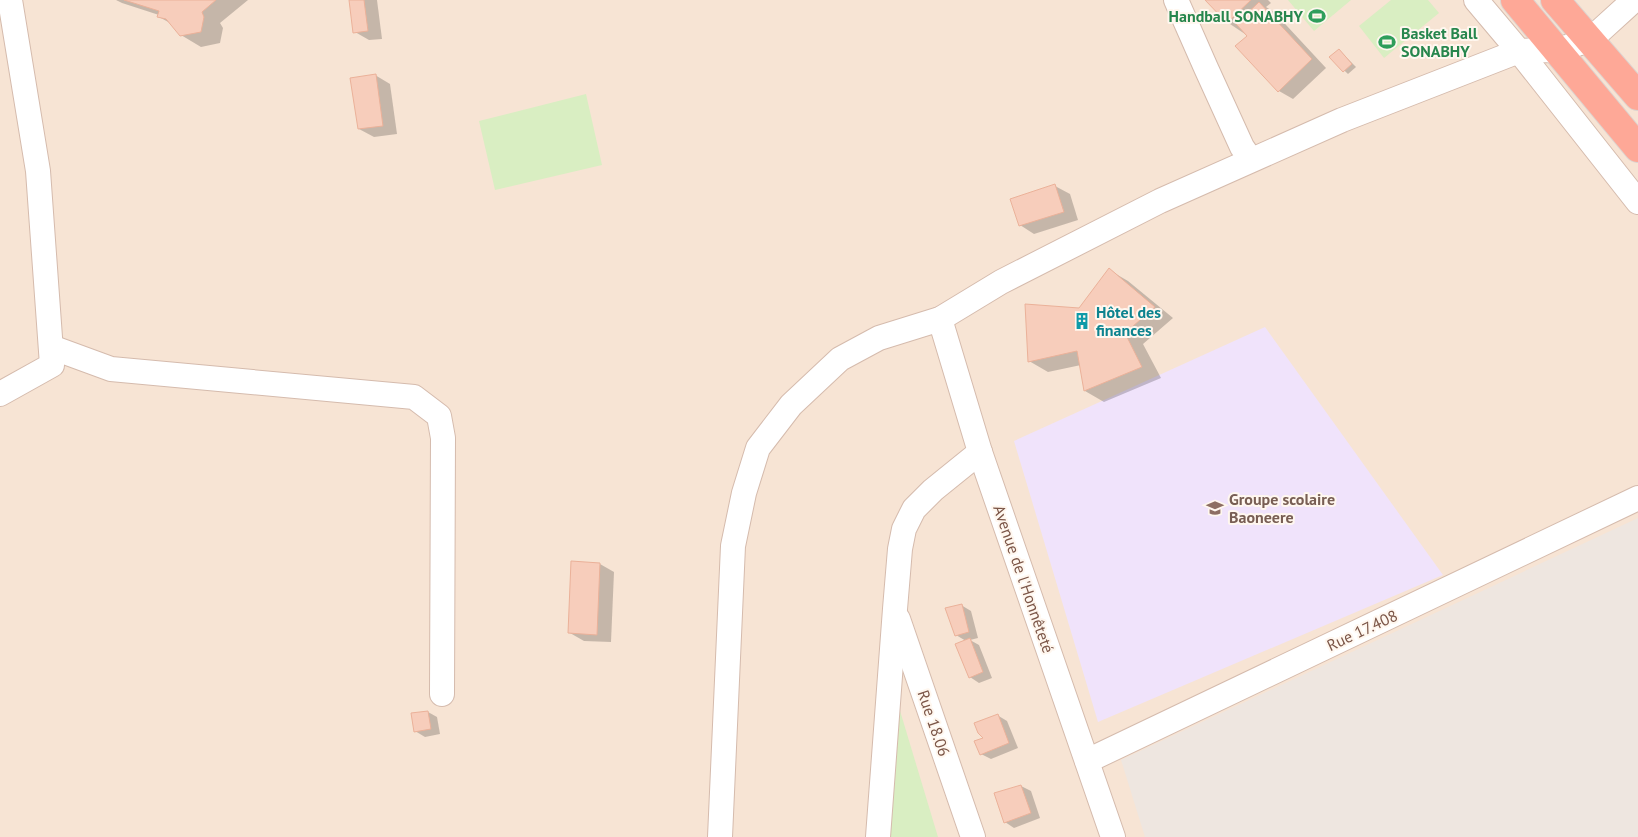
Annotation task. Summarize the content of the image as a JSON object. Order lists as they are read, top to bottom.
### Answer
{
  "streets": {
    "street": ["Avenue de l'Honnêteté", "Rue 17.408", "Rue 18.06"]
  },
  "crossings": [
    ["Avenue de l'Honnêteté", "Rue 17.408"]
  ],
  "places": {
    "sports": ["Handball SONABHY", "Basket Ball SONABHY"],
    "building": ["Hôtel des finances"],
    "school or university": ["Groupe scolaire Baoneere"]
  }
}
